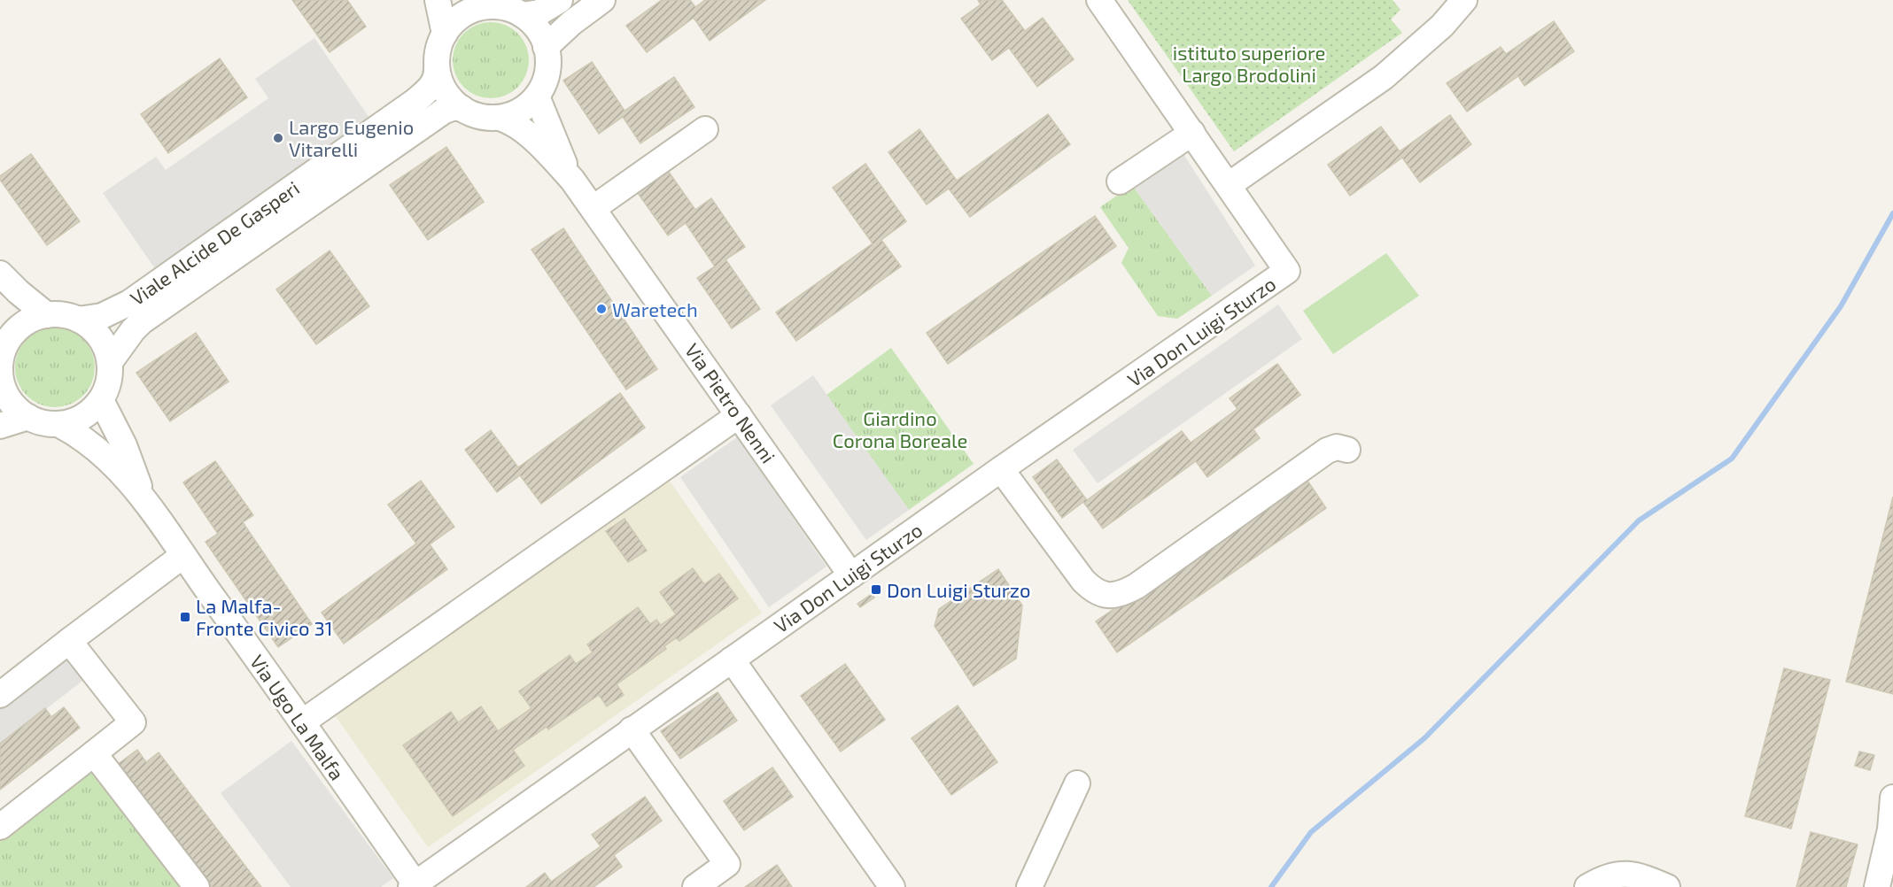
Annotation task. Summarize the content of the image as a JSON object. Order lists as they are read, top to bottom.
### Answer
{
  "streets": {
    "street": [
      "Viale Alcide De Gasperi",
      "Via Don Luigi Sturzo",
      "Via Pietro Nenni",
      "Via Ugo La Malfa"
    ]
  },
  "crossings": [
    ["Viale Alcide De Gasperi", "Via Pietro Nenni"],
    ["Viale Alcide De Gasperi", "Via Ugo La Malfa"],
    ["Via Don Luigi Sturzo", "Via Pietro Nenni"],
    ["Via Don Luigi Sturzo", "Via Ugo La Malfa"]
  ],
  "parks": ["istituto superiore Largo Brodolini", "Giardino Corona Boreale"],
  "places": {
    "other": ["Largo Eugenio Vitarelli", "Waretech"],
    "transit": ["Don Luigi Sturzo", "La Malfa- Fronte Civico 31"]
  }
}
